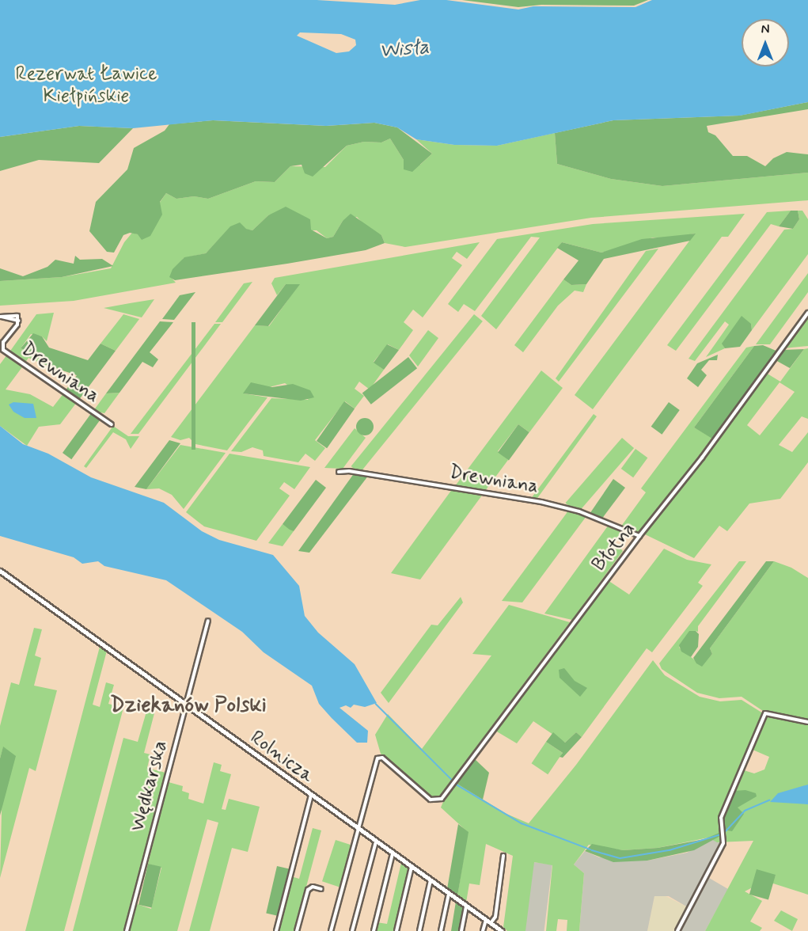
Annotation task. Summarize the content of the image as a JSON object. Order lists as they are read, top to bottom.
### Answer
{
  "streets": {
    "street": [
      "Drewniana",
      "Błotna",
      "Rolnicza",
      "Wędkarska"
    ]
  },
  "crossings": [
    ["Drewniana", "Błotna"],
    ["Błotna", "Rolnicza"],
    ["Rolnicza", "Wędkarska"]
  ],
  "districts": ["Dziekanów Polski"],
  "water": ["Wisła"],
  "parks": ["Rezerwat Ławice Kiełpińskie"],
  "north": "top"
}
